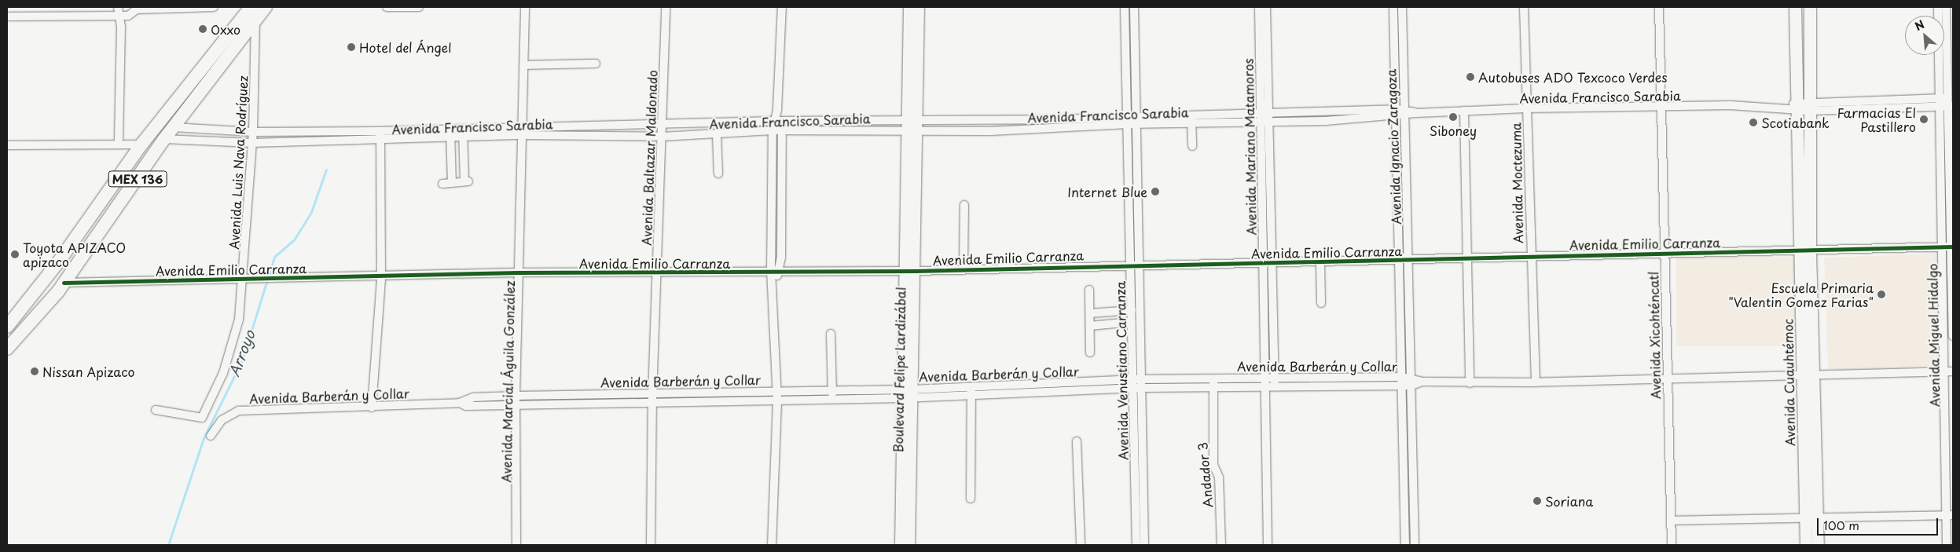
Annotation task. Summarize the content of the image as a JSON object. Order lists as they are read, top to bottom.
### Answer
{
  "streets": {
    "main road": ["MEX 136", "Boulevard Felipe Lardizábal", "Avenida Cuauhtémoc"],
    "street": [
      "Avenida Francisco Sarabia",
      "Avenida Mariano Matamoros",
      "Avenida Ignacio Zaragoza",
      "Avenida Baltazar Maldonado",
      "Avenida Luis Nava Rodríguez",
      "Avenida Moctezuma",
      "Avenida Emilio Carranza",
      "Avenida Xicohténcatl",
      "Avenida Miguel Hidalgo",
      "Avenida Barberán y Collar",
      "Avenida Venustiano Carranza",
      "Avenida Marcial Águila González",
      "Andador 3"
    ]
  },
  "crossings": [
    ["Avenida Francisco Sarabia", "Avenida Mariano Matamoros"],
    ["Avenida Francisco Sarabia", "Avenida Ignacio Zaragoza"],
    ["Avenida Francisco Sarabia", "Avenida Baltazar Maldonado"],
    ["Avenida Francisco Sarabia", "Avenida Luis Nava Rodríguez"],
    ["Avenida Francisco Sarabia", "MEX 136"],
    ["Avenida Francisco Sarabia", "Avenida Moctezuma"],
    ["Avenida Francisco Sarabia", "Avenida Xicohténcatl"],
    ["Avenida Francisco Sarabia", "Avenida Miguel Hidalgo"],
    ["Avenida Francisco Sarabia", "Boulevard Felipe Lardizábal"],
    ["Avenida Francisco Sarabia", "Avenida Venustiano Carranza"],
    ["Avenida Francisco Sarabia", "Avenida Marcial Águila González"],
    ["Avenida Francisco Sarabia", "Avenida Cuauhtémoc"],
    ["Avenida Mariano Matamoros", "Avenida Emilio Carranza"],
    ["Avenida Mariano Matamoros", "Avenida Barberán y Collar"],
    ["Avenida Ignacio Zaragoza", "Avenida Emilio Carranza"],
    ["Avenida Ignacio Zaragoza", "Avenida Barberán y Collar"],
    ["Avenida Baltazar Maldonado", "Avenida Emilio Carranza"],
    ["Avenida Baltazar Maldonado", "Avenida Barberán y Collar"],
    ["Avenida Luis Nava Rodríguez", "MEX 136"],
    ["Avenida Luis Nava Rodríguez", "Avenida Emilio Carranza"],
    ["MEX 136", "Avenida Emilio Carranza"],
    ["Avenida Moctezuma", "Avenida Emilio Carranza"],
    ["Avenida Moctezuma", "Avenida Barberán y Collar"],
    ["Avenida Emilio Carranza", "Avenida Xicohténcatl"],
    ["Avenida Emilio Carranza", "Avenida Miguel Hidalgo"],
    ["Avenida Emilio Carranza", "Boulevard Felipe Lardizábal"],
    ["Avenida Emilio Carranza", "Avenida Venustiano Carranza"],
    ["Avenida Emilio Carranza", "Avenida Marcial Águila González"],
    ["Avenida Emilio Carranza", "Avenida Cuauhtémoc"],
    ["Avenida Xicohténcatl", "Avenida Barberán y Collar"],
    ["Avenida Miguel Hidalgo", "Avenida Barberán y Collar"],
    ["Avenida Barberán y Collar", "Boulevard Felipe Lardizábal"],
    ["Avenida Barberán y Collar", "Avenida Venustiano Carranza"],
    ["Avenida Barberán y Collar", "Avenida Marcial Águila González"],
    ["Avenida Barberán y Collar", "Avenida Cuauhtémoc"],
    ["Avenida Barberán y Collar", "Andador 3"]
  ],
  "water": ["Arroyo"],
  "places": [
    "Oxxo",
    "Hotel del Ángel",
    "Autobuses ADO Texcoco Verdes",
    "Siboney",
    "Farmacias El Pastillero",
    "Scotiabank",
    "Internet Blue",
    "Toyota APIZACO apizaco",
    "Escuela Primaria \"Valentin Gomez Farias\"",
    "Nissan Apizaco",
    "Soriana"
  ],
  "scale_bar": "100 m",
  "north": "top left"
}
